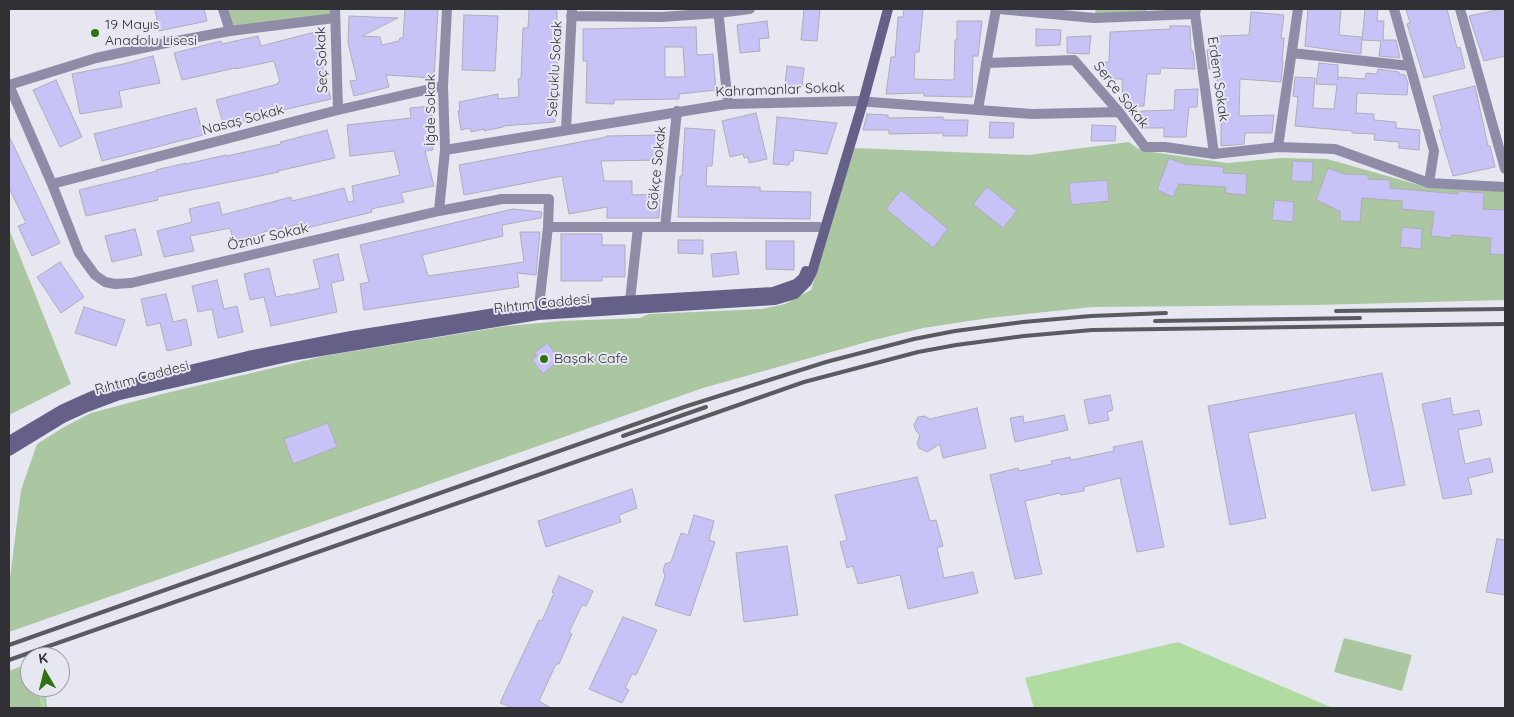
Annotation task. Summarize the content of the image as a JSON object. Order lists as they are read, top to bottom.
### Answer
{
  "streets": {
    "main road": ["Rıhtım Caddesi"],
    "street": [
      "Seç Sokak",
      "Selçuklu Sokak",
      "Erdem Sokak",
      "Kahramanlar Sokak",
      "Serçe Sokak",
      "İğde Sokak",
      "Nasaş Sokak",
      "Gökçe Sokak",
      "Öznur Sokak"
    ]
  },
  "crossings": [
    ["Seç Sokak", "Nasaş Sokak"],
    ["Selçuklu Sokak", "Kahramanlar Sokak"],
    ["Erdem Sokak", "Serçe Sokak"],
    ["Kahramanlar Sokak", "Serçe Sokak"],
    ["Kahramanlar Sokak", "İğde Sokak"],
    ["Kahramanlar Sokak", "Gökçe Sokak"],
    ["Kahramanlar Sokak", "Rıhtım Caddesi"],
    ["İğde Sokak", "Nasaş Sokak"],
    ["İğde Sokak", "Öznur Sokak"],
    ["Nasaş Sokak", "Öznur Sokak"],
    ["Öznur Sokak", "Rıhtım Caddesi"]
  ],
  "places": ["19 Mayıs Anadolu Lisesi", "Başak Cafe"],
  "north": "top"
}
